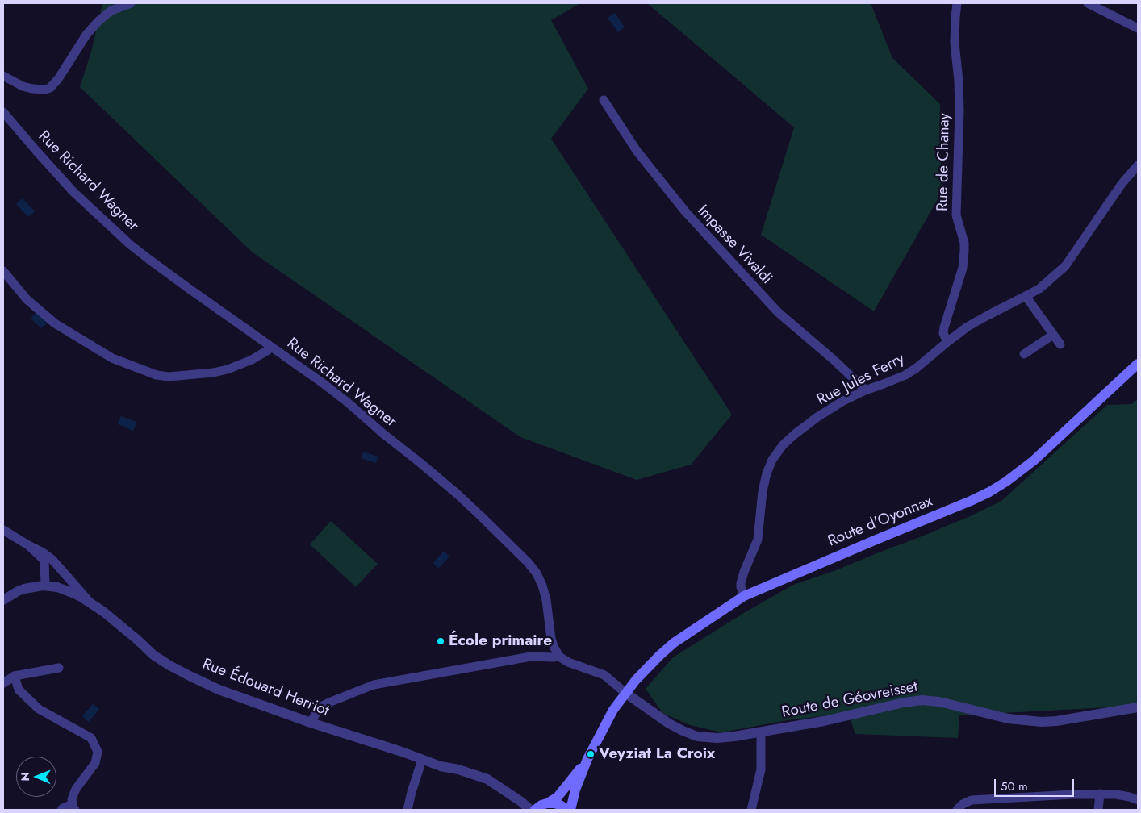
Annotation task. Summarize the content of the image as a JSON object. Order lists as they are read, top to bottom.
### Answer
{
  "streets": {
    "main road": ["Route d'Oyonnax"],
    "street": [
      "Rue de Chanay",
      "Rue Richard Wagner",
      "Impasse Vivaldi",
      "Rue Jules Ferry",
      "Rue Édouard Herriot",
      "Route de Géovreisset"
    ]
  },
  "crossings": [
    ["Rue de Chanay", "Rue Jules Ferry"],
    ["Impasse Vivaldi", "Rue Jules Ferry"],
    ["Rue Jules Ferry", "Route d'Oyonnax"],
    ["Route d'Oyonnax", "Route de Géovreisset"]
  ],
  "places": ["École primaire", "Veyziat La Croix"],
  "scale_bar": "50 m",
  "north": "left"
}
